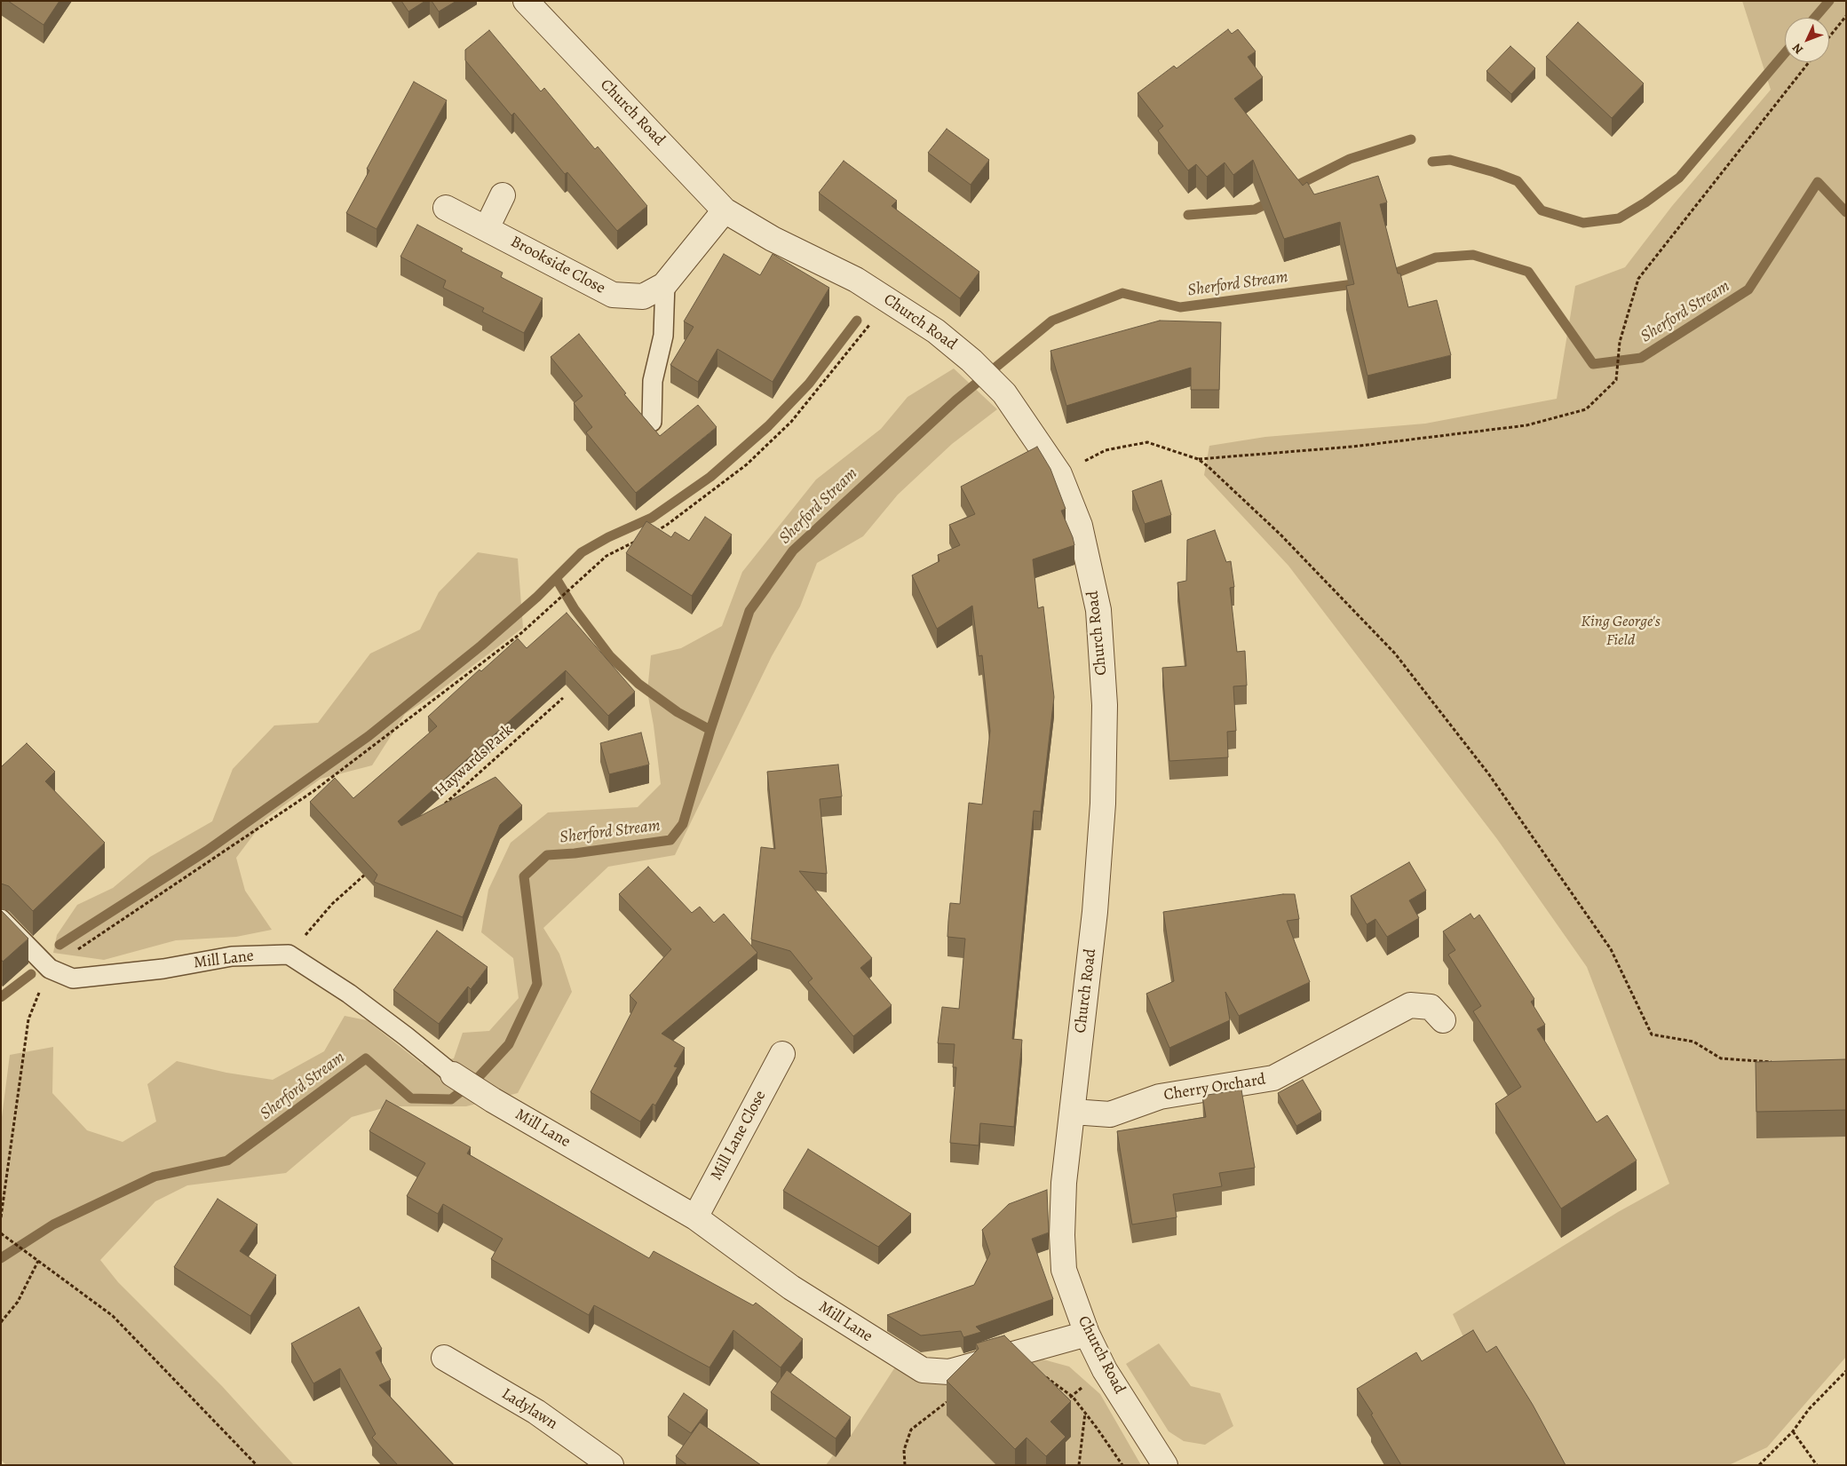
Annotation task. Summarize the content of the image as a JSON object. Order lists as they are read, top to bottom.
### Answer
{
  "streets": {
    "street": [
      "Church Road",
      "Brookside Close",
      "Mill Lane",
      "Cherry Orchard",
      "Mill Lane Close",
      "Ladylawn"
    ],
    "path": ["Haywards Park"]
  },
  "crossings": [
    ["Church Road", "Brookside Close"],
    ["Church Road", "Mill Lane"],
    ["Church Road", "Cherry Orchard"],
    ["Mill Lane", "Mill Lane Close"]
  ],
  "water": ["Sherford Stream"],
  "parks": ["King George's Field"],
  "north": "bottom left"
}
